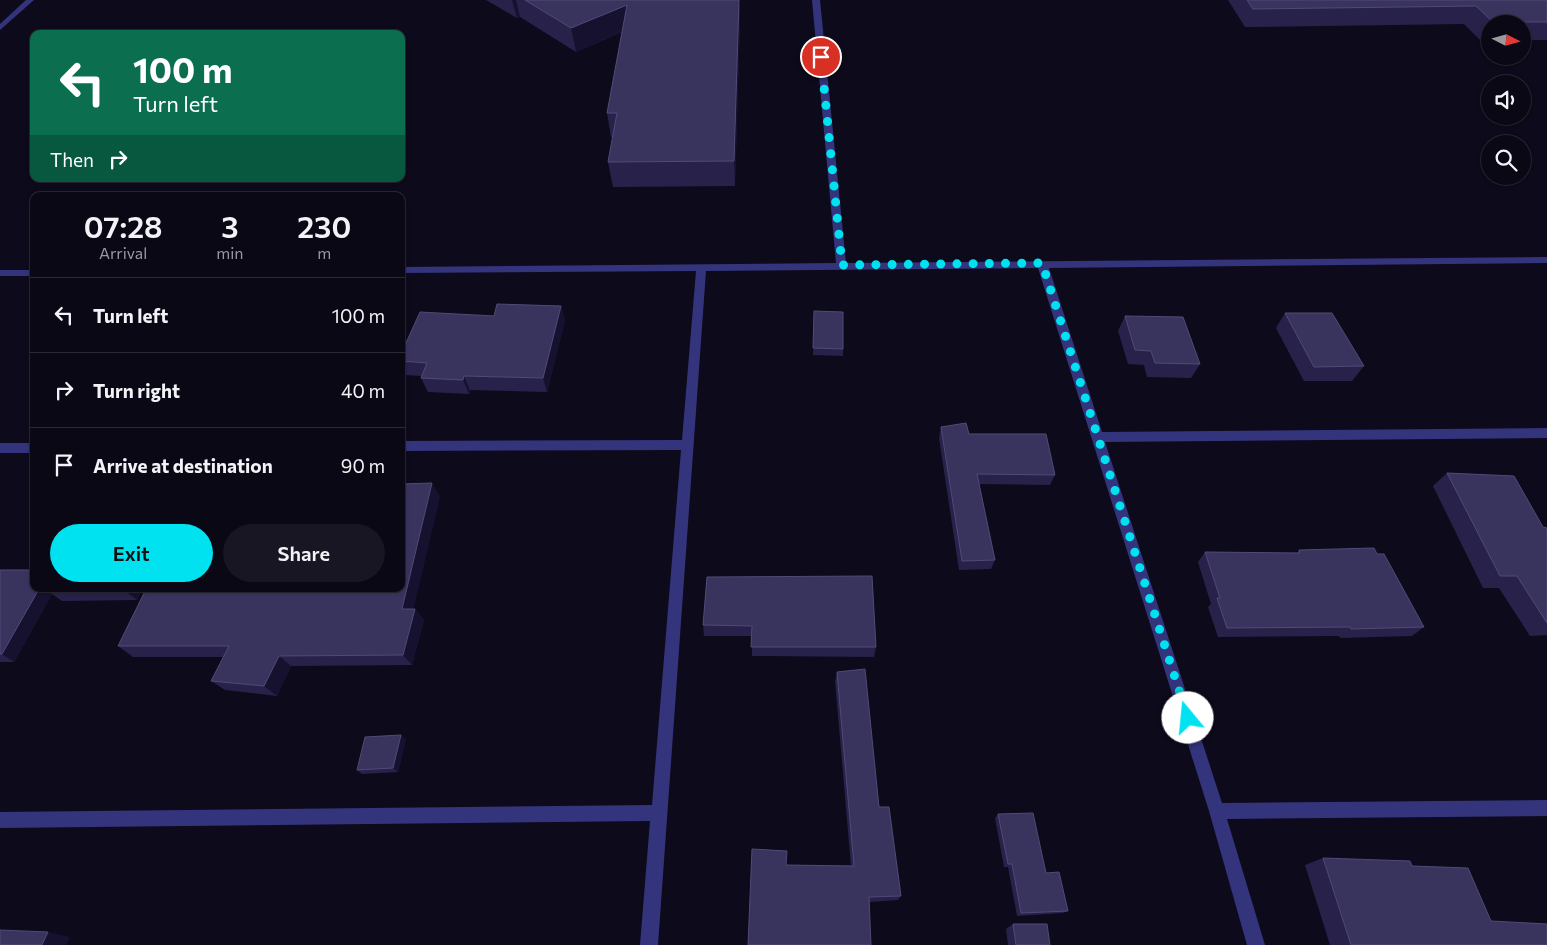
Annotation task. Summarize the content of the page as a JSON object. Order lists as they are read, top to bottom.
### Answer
{
  "north": "right",
  "page": {
    "turn": ["100 m", "Turn left"],
    "then": "Then",
    "eta": [
      "07:28",
      "Arrival",
      "3",
      "min",
      "230",
      "m"
    ],
    "list": [
      {
        "name": "Turn left",
        "value": "100 m"
      },
      {
        "name": "Turn right",
        "value": "40 m"
      },
      {
        "name": "Arrive at destination",
        "value": "90 m"
      }
    ],
    "buttons": ["Exit", "Share"]
  }
}
